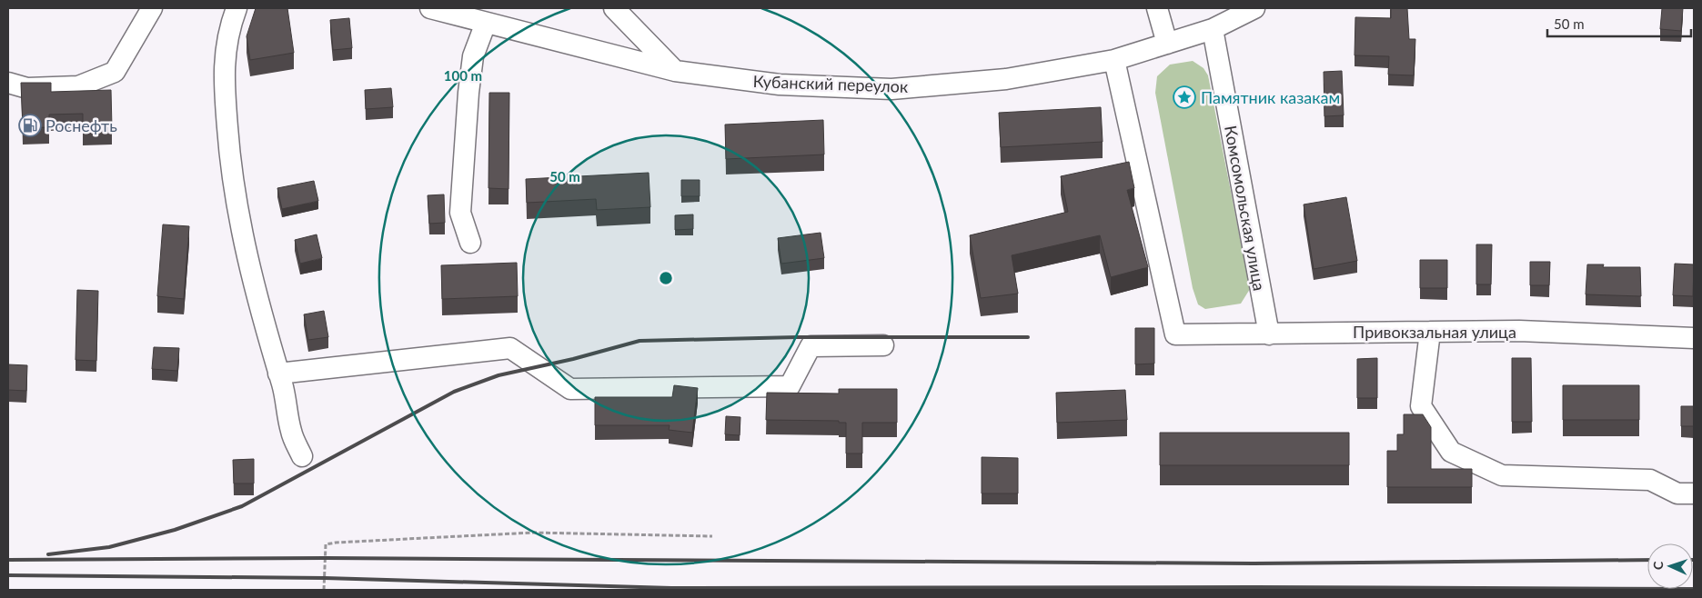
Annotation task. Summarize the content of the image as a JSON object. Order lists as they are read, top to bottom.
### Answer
{
  "streets": {
    "street": ["Кубанский переулок", "Комсомольская улица", "Привокзальная улица"]
  },
  "crossings": [
    ["Кубанский переулок", "Комсомольская улица"],
    ["Кубанский переулок", "Привокзальная улица"],
    ["Комсомольская улица", "Привокзальная улица"]
  ],
  "places": {
    "place": ["Памятник казакам"],
    "fuel station": ["Роснефть"]
  },
  "scale_bar": "50 m",
  "north": "left",
  "rings": ["100 m", "50 m"]
}
